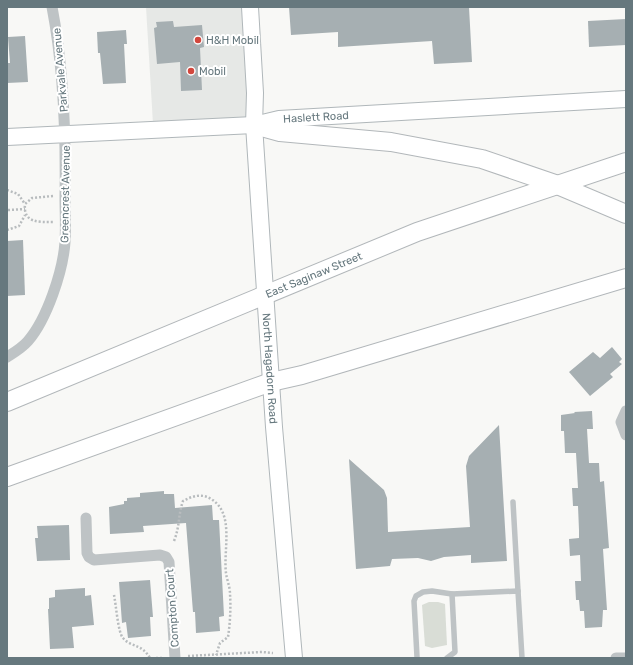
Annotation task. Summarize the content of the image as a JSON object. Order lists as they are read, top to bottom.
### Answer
{
  "streets": {
    "main road": ["East Saginaw Street"],
    "street": [
      "Parkvale Avenue",
      "Haslett Road",
      "Greencrest Avenue",
      "North Hagadorn Road",
      "Compton Court"
    ]
  },
  "crossings": [
    ["Parkvale Avenue", "Haslett Road"],
    ["Parkvale Avenue", "Greencrest Avenue"],
    ["Haslett Road", "Greencrest Avenue"],
    ["Haslett Road", "North Hagadorn Road"],
    ["East Saginaw Street", "North Hagadorn Road"]
  ],
  "places": ["H&H Mobil", "Mobil"]
}
